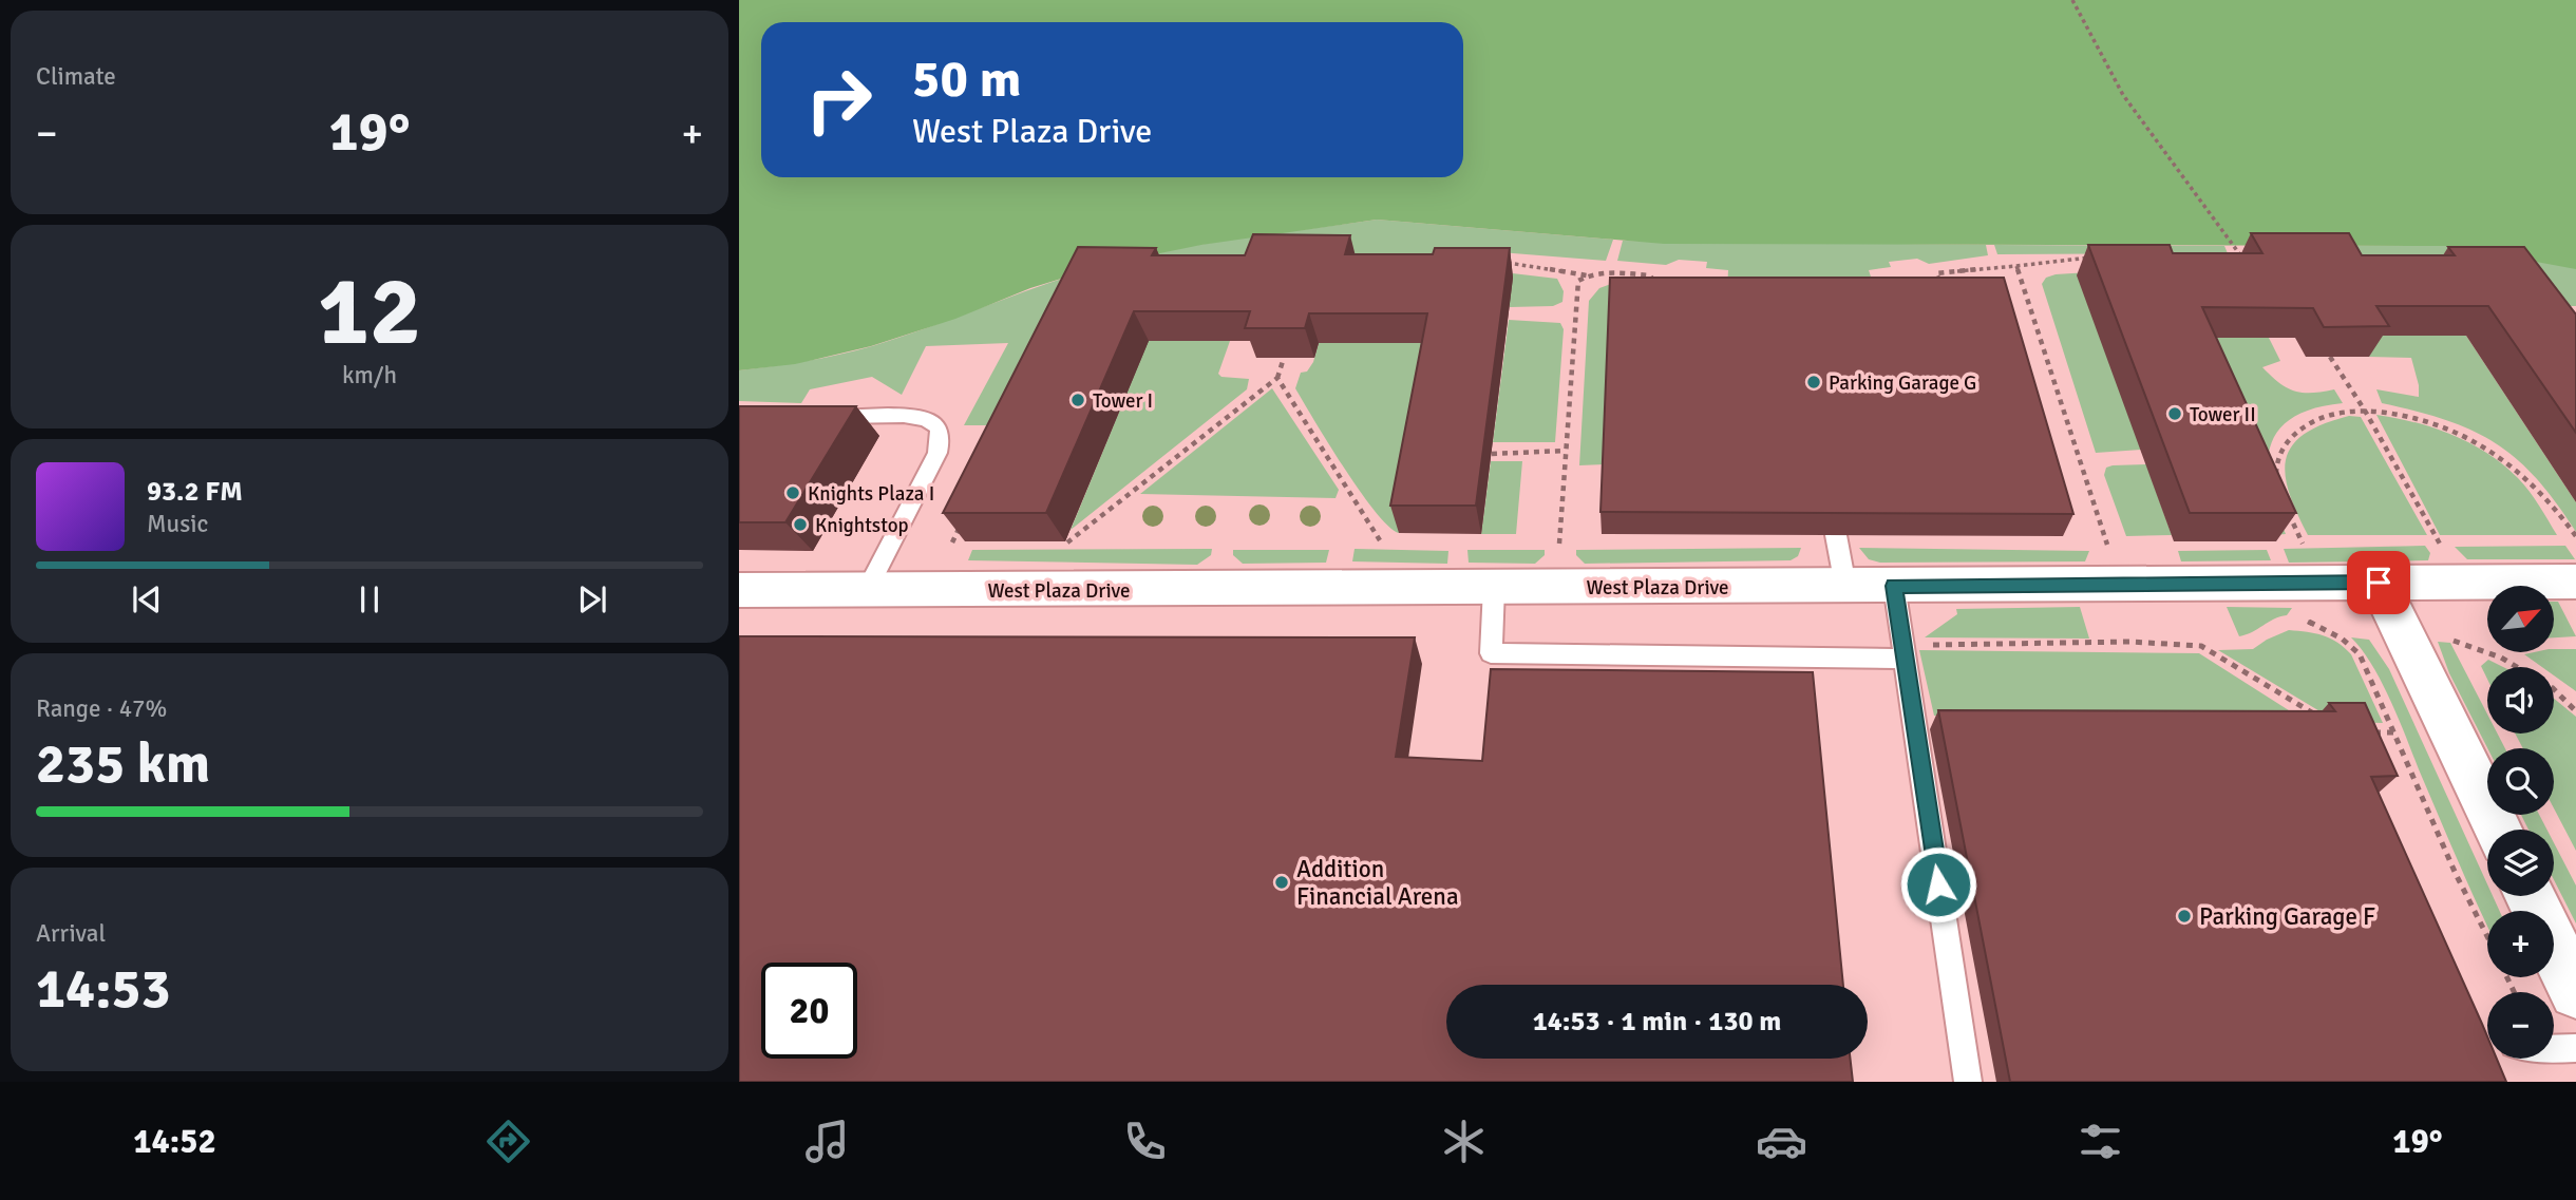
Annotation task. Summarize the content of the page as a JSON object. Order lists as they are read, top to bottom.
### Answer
{
  "streets": {
    "street": ["West Plaza Drive"]
  },
  "places": [
    "Parking Garage G",
    "Tower I",
    "Tower II",
    "Knights Plaza I",
    "Knightstop",
    "Addition Financial Arena",
    "Parking Garage F"
  ],
  "north": "top right",
  "page": {
    "tile": [
      "Climate",
      ["12", "km/h"],
      ["Range · 47%", "235 km"],
      ["Arrival", "14:53"]
    ],
    "turn": ["50 m", "West Plaza Drive"],
    "heat": ["−", "19°", "+"],
    "song": ["93.2 FM", "Music"],
    "map_buttons": ["+", "−"],
    "limit": "20",
    "trip": "14:53 · 1 min · 130 m",
    "tabs": ["14:52", "19°"]
  }
}
